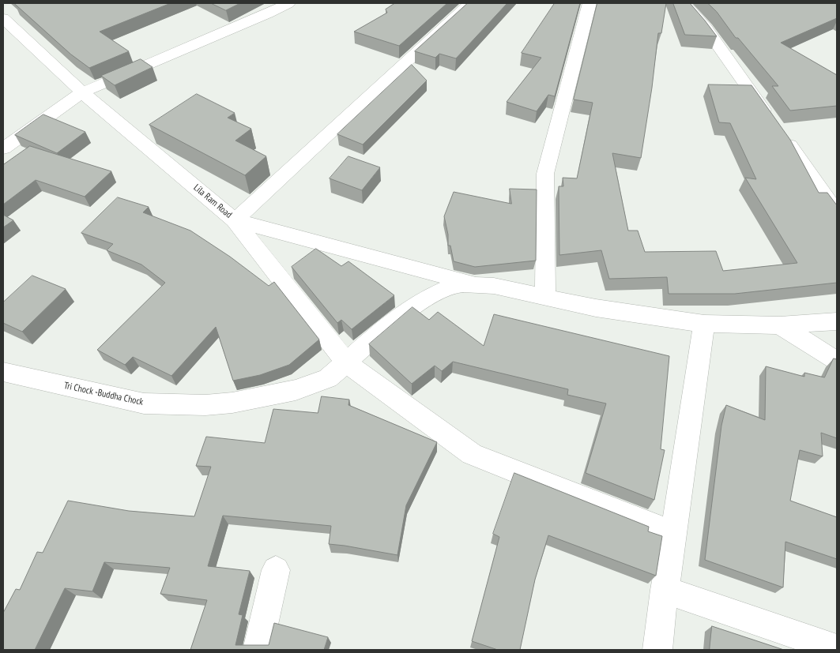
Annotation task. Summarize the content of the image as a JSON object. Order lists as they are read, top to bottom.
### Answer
{
  "streets": {
    "street": ["Lila Ram Road", "Tri Chock -Buddha Chock"]
  },
  "crossings": [
    ["Lila Ram Road", "Tri Chock -Buddha Chock"]
  ]
}
